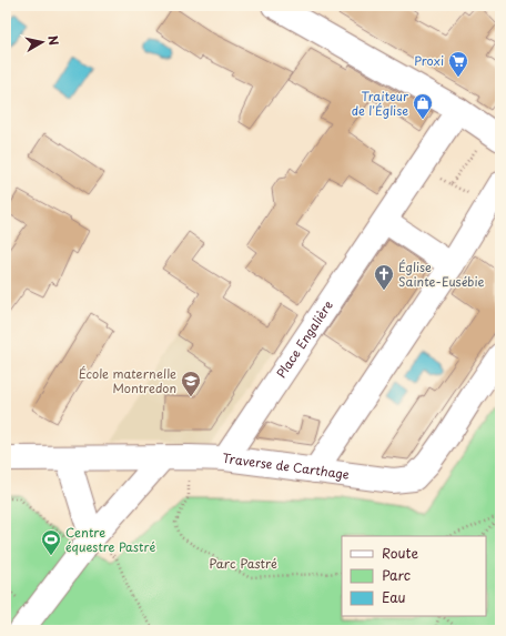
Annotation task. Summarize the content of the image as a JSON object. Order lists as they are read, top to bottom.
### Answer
{
  "streets": {
    "street": ["Place Engalière", "Traverse de Carthage"]
  },
  "crossings": [
    ["Place Engalière", "Traverse de Carthage"]
  ],
  "parks": ["Parc Pastré"],
  "places": {
    "supermarket": ["Proxi"],
    "shop": ["Traiteur de l'Église"],
    "church": ["Église Sainte-Eusébie"],
    "school or university": ["École maternelle Montredon"],
    "sports": ["Centre équestre Pastré"]
  },
  "legend": ["Route", "Parc", "Eau"],
  "north": "right"
}
